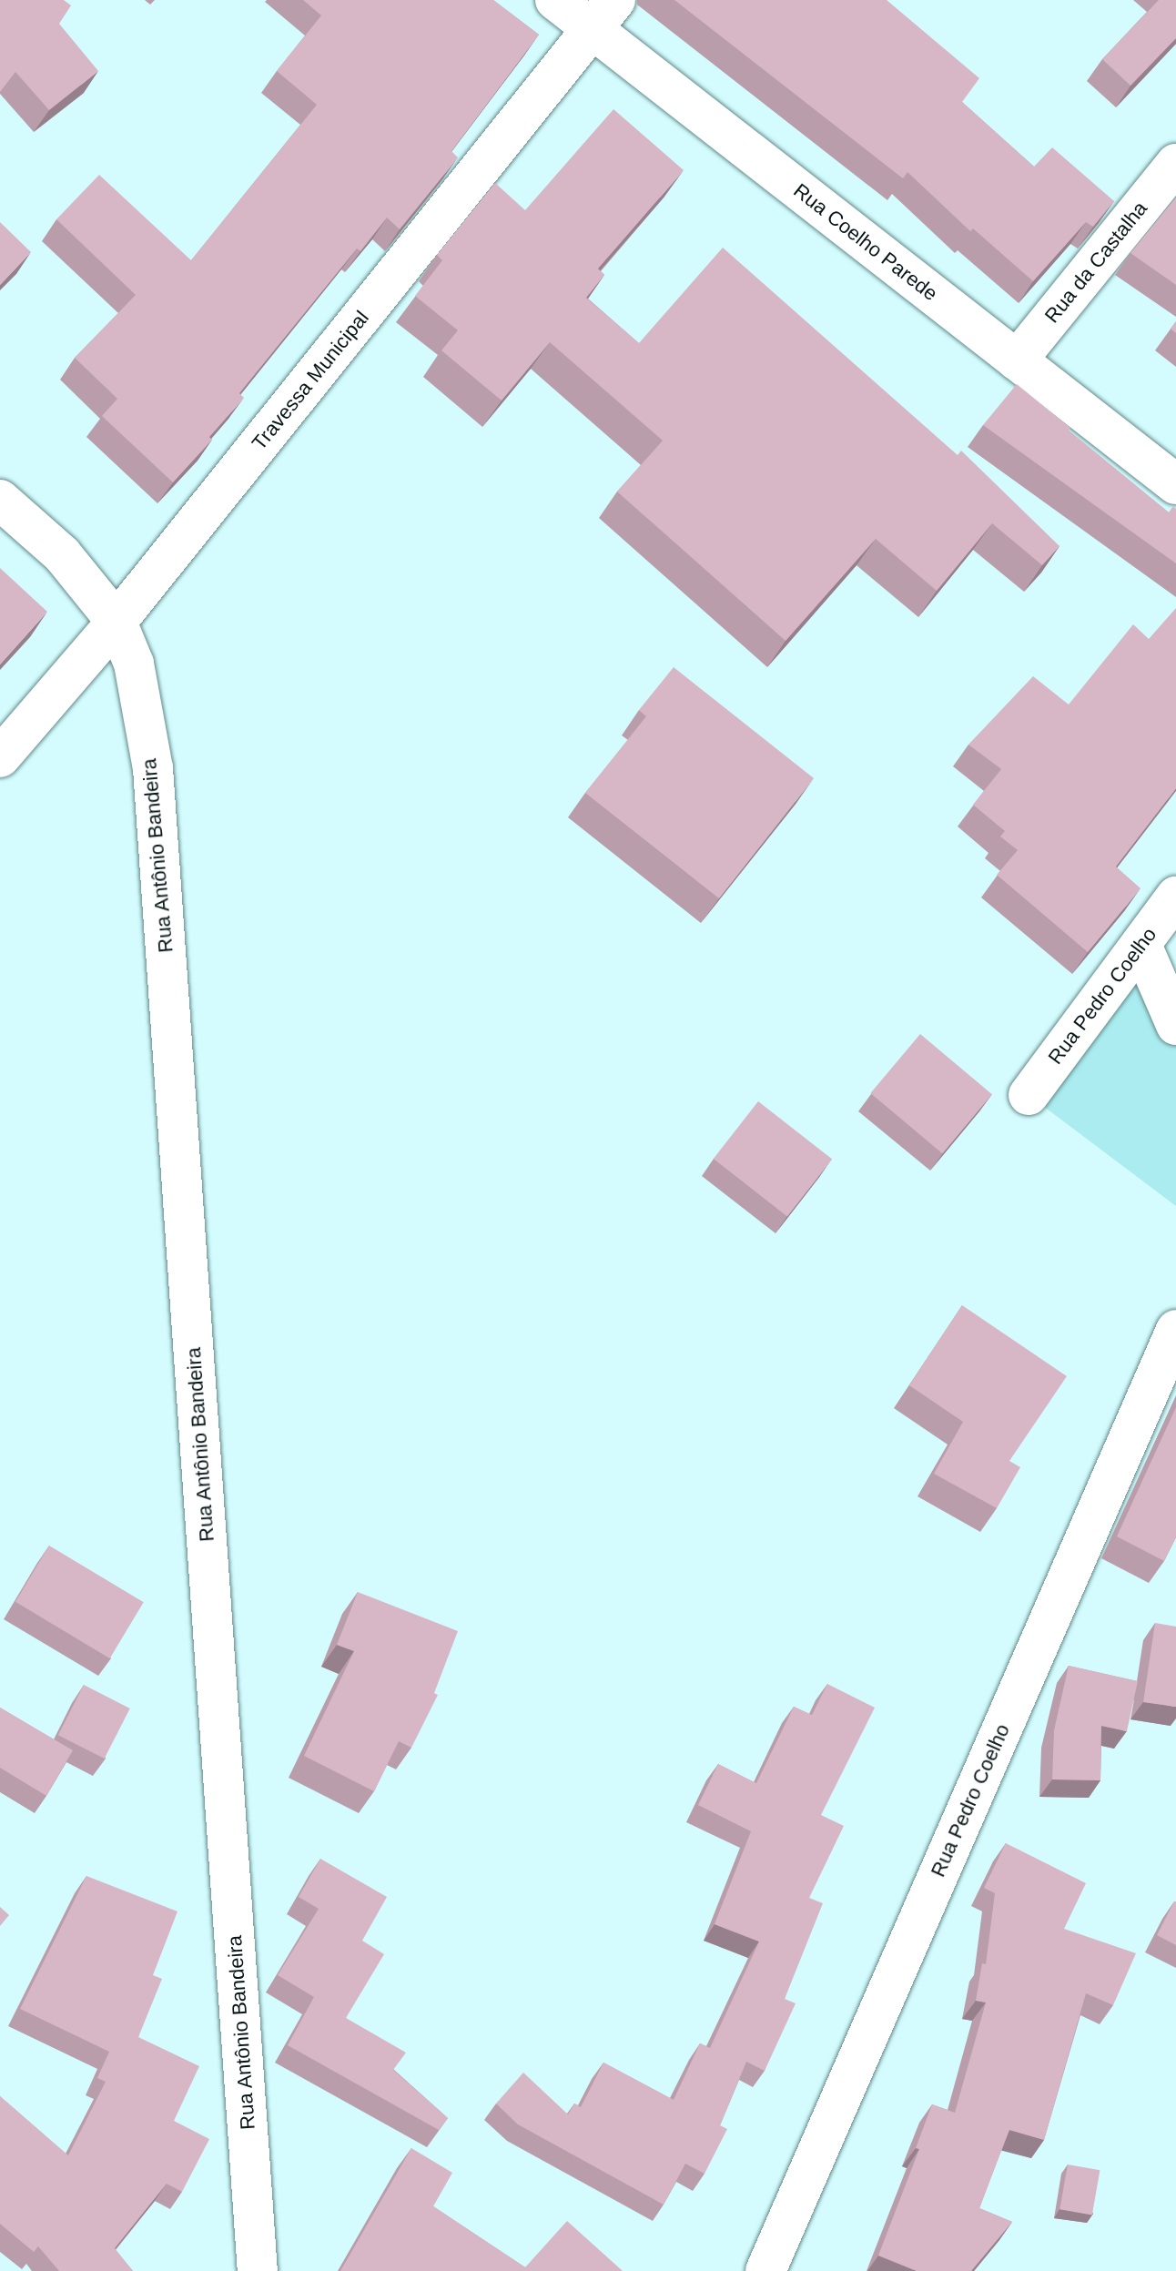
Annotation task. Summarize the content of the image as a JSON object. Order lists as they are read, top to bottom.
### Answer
{
  "streets": {
    "street": [
      "Rua Coelho Parede",
      "Rua da Castalha",
      "Travessa Municipal",
      "Rua Antônio Bandeira",
      "Rua Pedro Coelho"
    ]
  },
  "crossings": [
    ["Rua Coelho Parede", "Rua da Castalha"],
    ["Rua Coelho Parede", "Travessa Municipal"],
    ["Travessa Municipal", "Rua Antônio Bandeira"]
  ]
}
